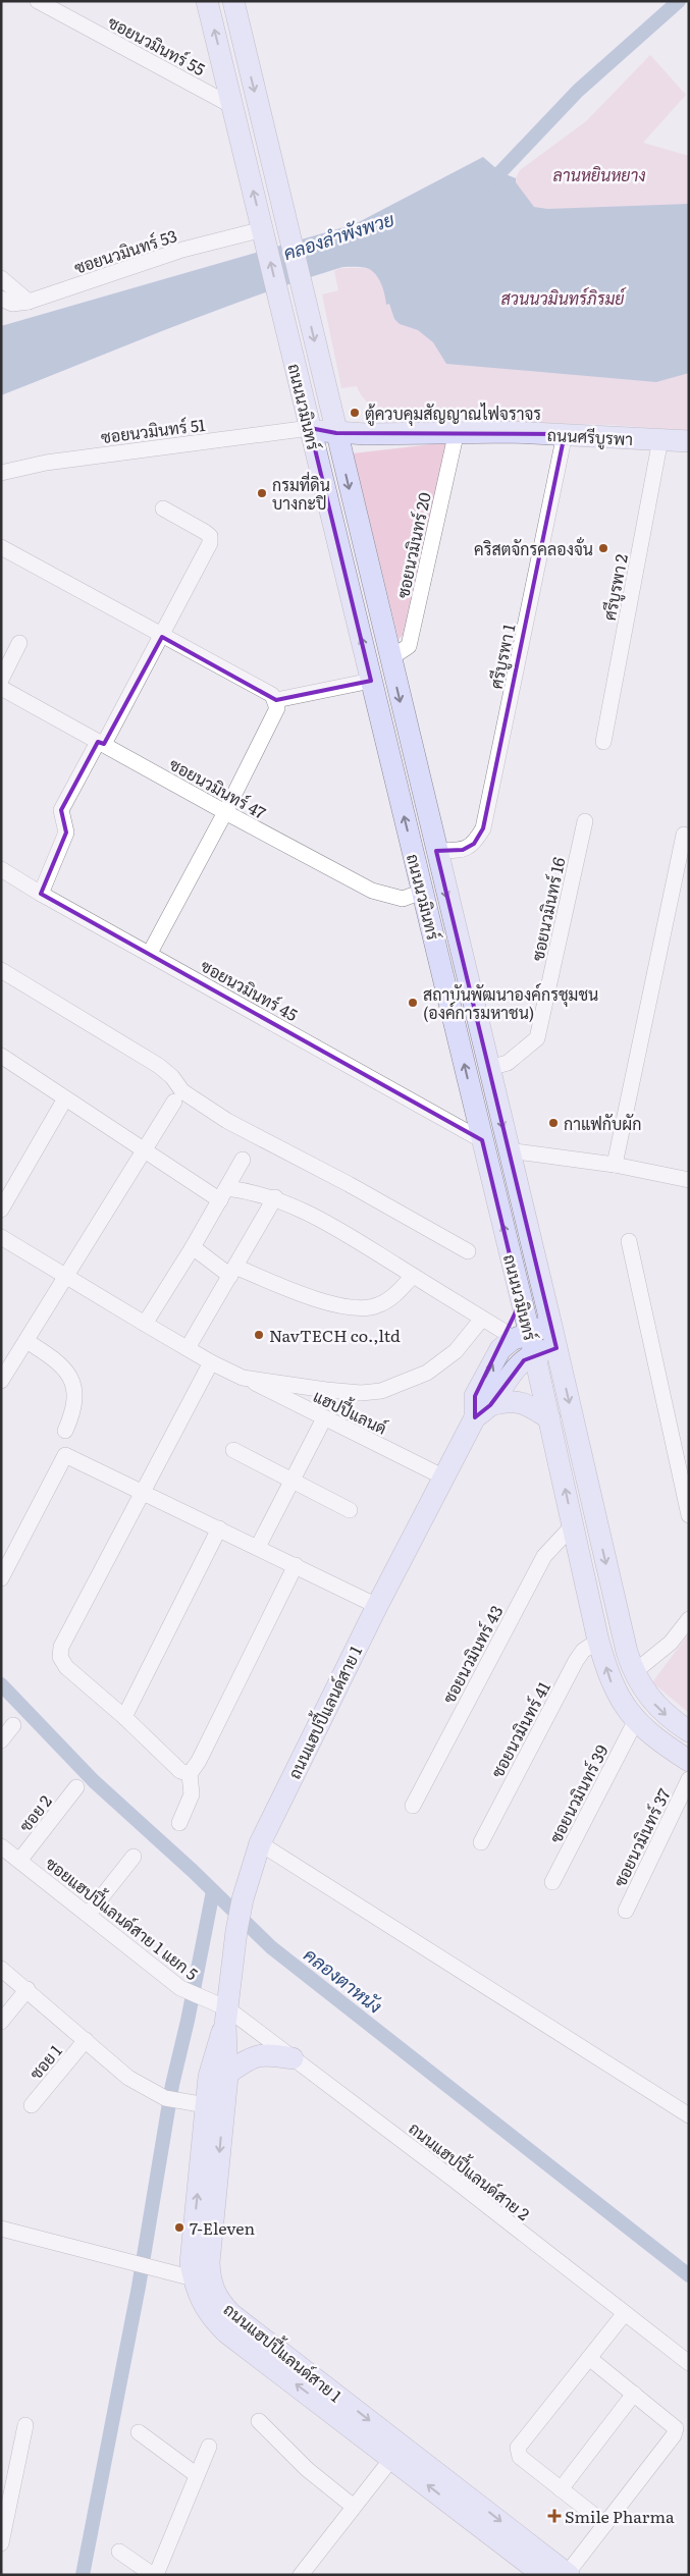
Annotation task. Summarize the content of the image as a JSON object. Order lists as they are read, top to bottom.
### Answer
{
  "streets": {
    "main road": ["ถนนนวมินทร์", "ถนนศรีบูรพา", "ถนนแฮปปี้แลนด์สาย 1"],
    "street": [
      "ซอยนวมินทร์ 55",
      "ซอยนวมินทร์ 53",
      "ซอยนวมินทร์ 51",
      "ซอยนวมินทร์ 20",
      "ศรีบูรพา 2",
      "ศรีบูรพา 1",
      "ซอยนวมินทร์ 47",
      "ซอยนวมินทร์ 16",
      "ซอยนวมินทร์ 45",
      "แฮปปี้แลนด์",
      "ซอยนวมินทร์ 43",
      "ซอยนวมินทร์ 41",
      "ซอยนวมินทร์ 39",
      "ซอย 2",
      "ซอยนวมินทร์ 37",
      "ซอยแฮปปี้แลนด์สาย 1 แยก 5",
      "ซอย 1",
      "ถนนแฮปปี้แลนด์สาย 2"
    ]
  },
  "crossings": [
    ["ซอยนวมินทร์ 55", "ถนนนวมินทร์"],
    ["ซอยนวมินทร์ 53", "ถนนนวมินทร์"],
    ["ถนนนวมินทร์", "ซอยนวมินทร์ 51"],
    ["ถนนนวมินทร์", "ถนนศรีบูรพา"],
    ["ถนนนวมินทร์", "ซอยนวมินทร์ 20"],
    ["ถนนนวมินทร์", "ศรีบูรพา 1"],
    ["ถนนนวมินทร์", "ซอยนวมินทร์ 47"],
    ["ถนนนวมินทร์", "ซอยนวมินทร์ 16"],
    ["ถนนนวมินทร์", "ซอยนวมินทร์ 45"],
    ["ถนนนวมินทร์", "ซอยนวมินทร์ 43"],
    ["ถนนนวมินทร์", "ถนนแฮปปี้แลนด์สาย 1"],
    ["ถนนนวมินทร์", "ซอยนวมินทร์ 41"],
    ["ถนนนวมินทร์", "ซอยนวมินทร์ 39"],
    ["ซอยนวมินทร์ 51", "ถนนศรีบูรพา"],
    ["ถนนศรีบูรพา", "ซอยนวมินทร์ 20"],
    ["ถนนศรีบูรพา", "ศรีบูรพา 2"],
    ["ถนนศรีบูรพา", "ศรีบูรพา 1"],
    ["แฮปปี้แลนด์", "ถนนแฮปปี้แลนด์สาย 1"],
    ["ถนนแฮปปี้แลนด์สาย 1", "ซอยแฮปปี้แลนด์สาย 1 แยก 5"],
    ["ถนนแฮปปี้แลนด์สาย 1", "ถนนแฮปปี้แลนด์สาย 2"],
    ["ซอย 2", "ซอยแฮปปี้แลนด์สาย 1 แยก 5"],
    ["ซอยแฮปปี้แลนด์สาย 1 แยก 5", "ถนนแฮปปี้แลนด์สาย 2"]
  ],
  "water": ["คลองลำพังพวย", "คลองตาหนัง"],
  "parks": ["ลานหยินหยาง", "สวนนวมินทร์ภิรมย์"],
  "places": {
    "other": [
      "ตู้ควบคุมสัญญาณไฟจราจร",
      "กรมที่ดิน บางกะปิ",
      "คริสตจักรคลองจั่น",
      "สถาบันพัฒนาองค์กรชุมชน (องค์การมหาชน)",
      "กาแฟกับผัก",
      "NavTECH co.,ltd",
      "7-Eleven"
    ],
    "health": ["Smile Pharma"]
  }
}
